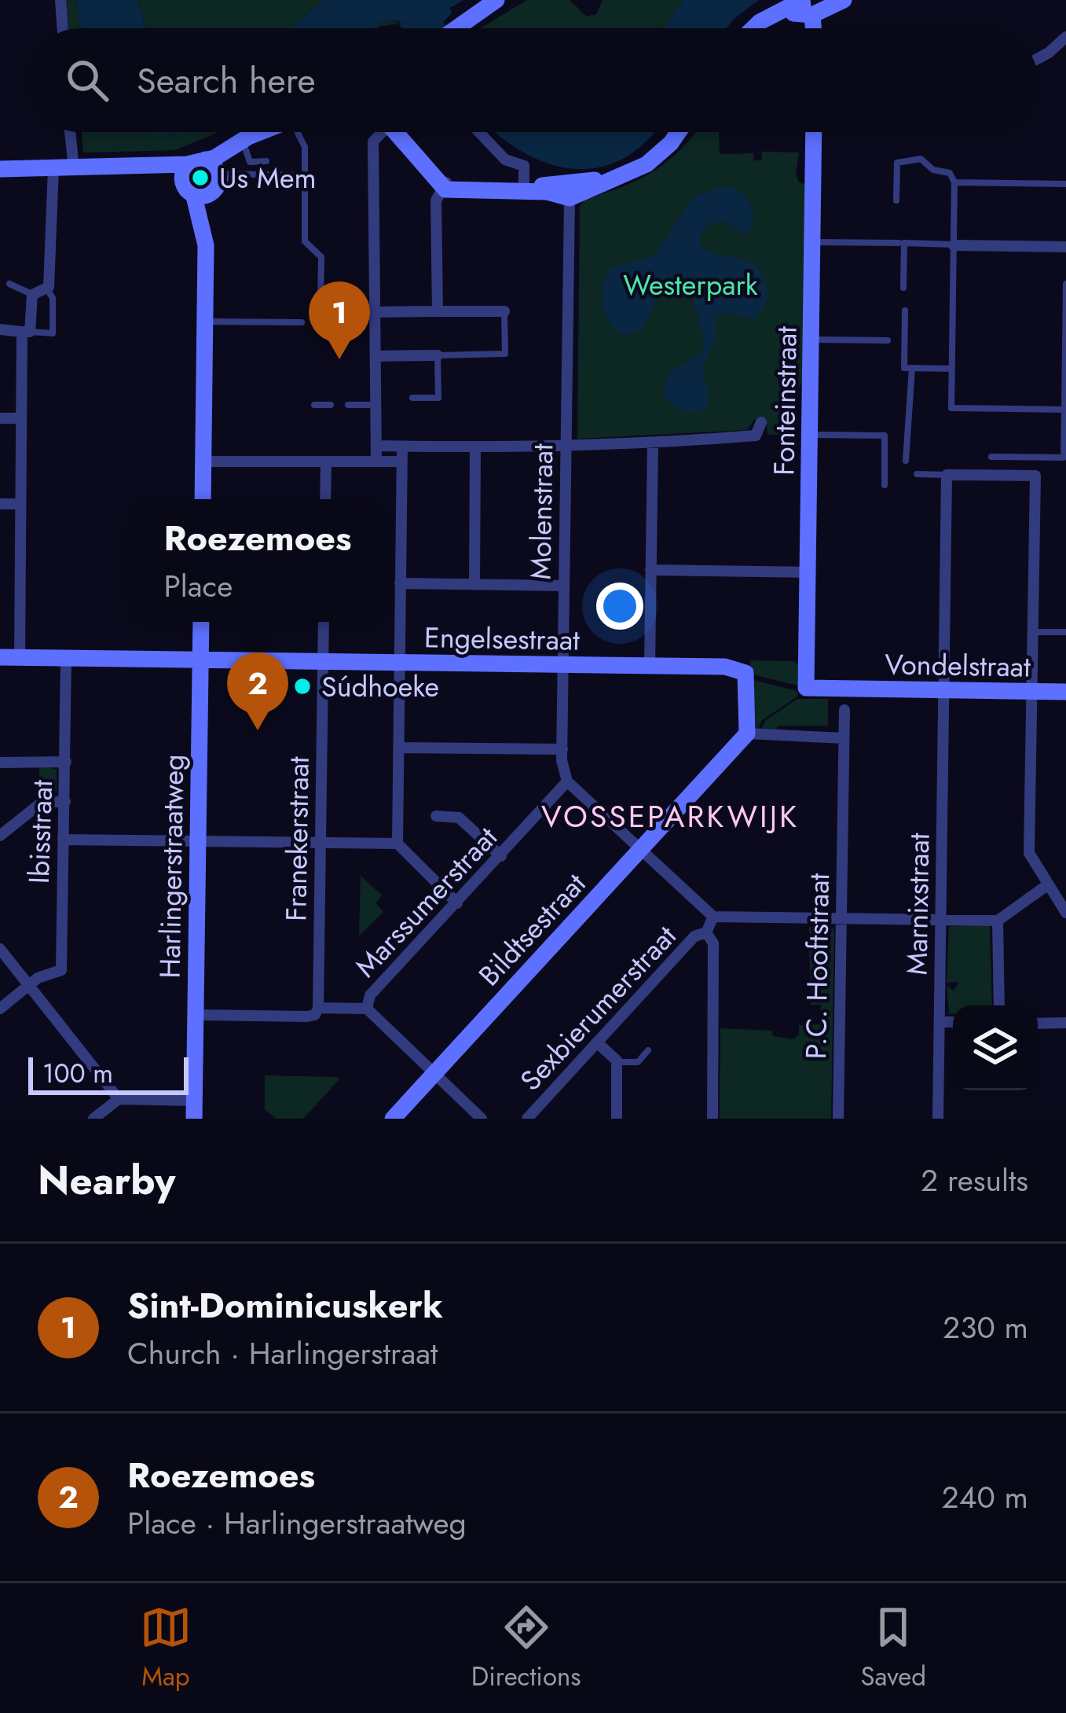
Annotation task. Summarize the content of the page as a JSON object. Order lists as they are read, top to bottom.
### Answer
{
  "streets": {
    "street": [
      "Fonteinstraat",
      "Molenstraat",
      "Engelsestraat",
      "Vondelstraat",
      "Ibisstraat",
      "Franekerstraat",
      "Harlingerstraatweg",
      "Marssumerstraat",
      "Marnixstraat",
      "Bildtsestraat",
      "P.C. Hooftstraat",
      "Sexbierumerstraat"
    ]
  },
  "crossings": [
    ["Fonteinstraat", "Vondelstraat"],
    ["Molenstraat", "Engelsestraat"],
    ["Molenstraat", "Marssumerstraat"],
    ["Engelsestraat", "Ibisstraat"],
    ["Engelsestraat", "Franekerstraat"],
    ["Engelsestraat", "Harlingerstraatweg"],
    ["Engelsestraat", "Bildtsestraat"],
    ["Vondelstraat", "Marnixstraat"],
    ["Franekerstraat", "Marssumerstraat"],
    ["Harlingerstraatweg", "Marssumerstraat"]
  ],
  "districts": ["VOSSEPARKWIJK"],
  "parks": ["Westerpark"],
  "places": ["Us Mem", "Súdhoeke"],
  "scale_bar": "100 m",
  "page": {
    "search": "Search here",
    "pins": ["1", "2"],
    "popup": ["Roezemoes", "Place"],
    "scale": "100 m",
    "heading": ["Nearby", "2 results"],
    "list": [
      {
        "mark": "1",
        "name": "Sint-Dominicuskerk",
        "note": "Church · Harlingerstraat",
        "value": "230 m"
      },
      {
        "mark": "2",
        "name": "Roezemoes",
        "note": "Place · Harlingerstraatweg",
        "value": "240 m"
      }
    ],
    "nav": ["Map", "Directions", "Saved"]
  }
}
